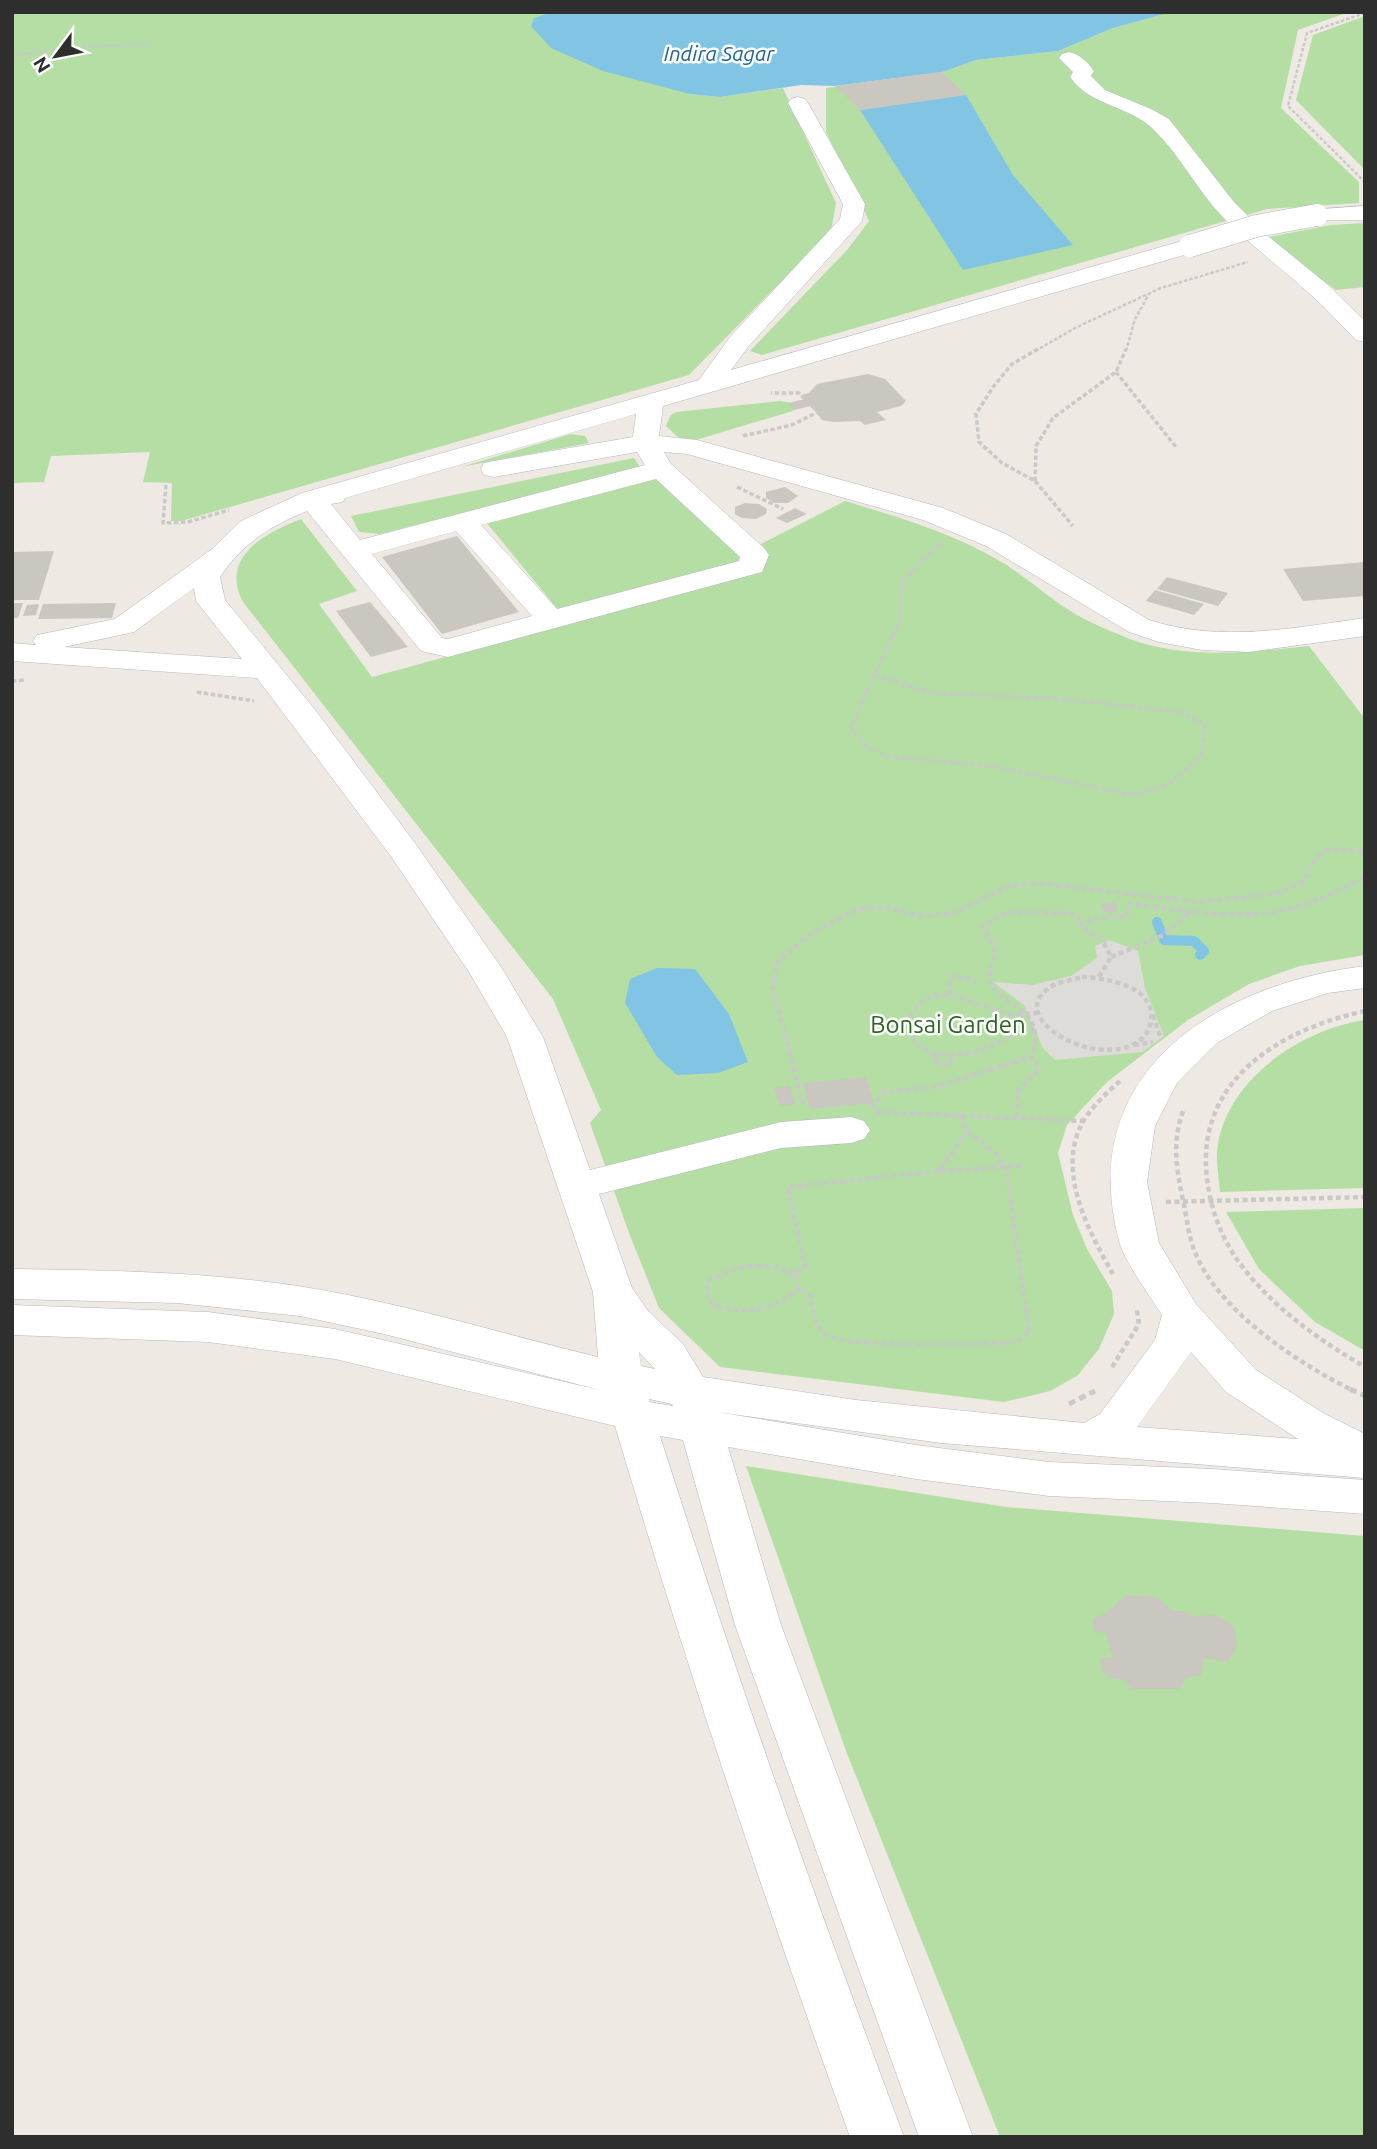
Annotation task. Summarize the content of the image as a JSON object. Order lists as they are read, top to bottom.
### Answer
{
  "water": ["Indira Sagar"],
  "parks": ["Bonsai Garden"],
  "north": "bottom left"
}
